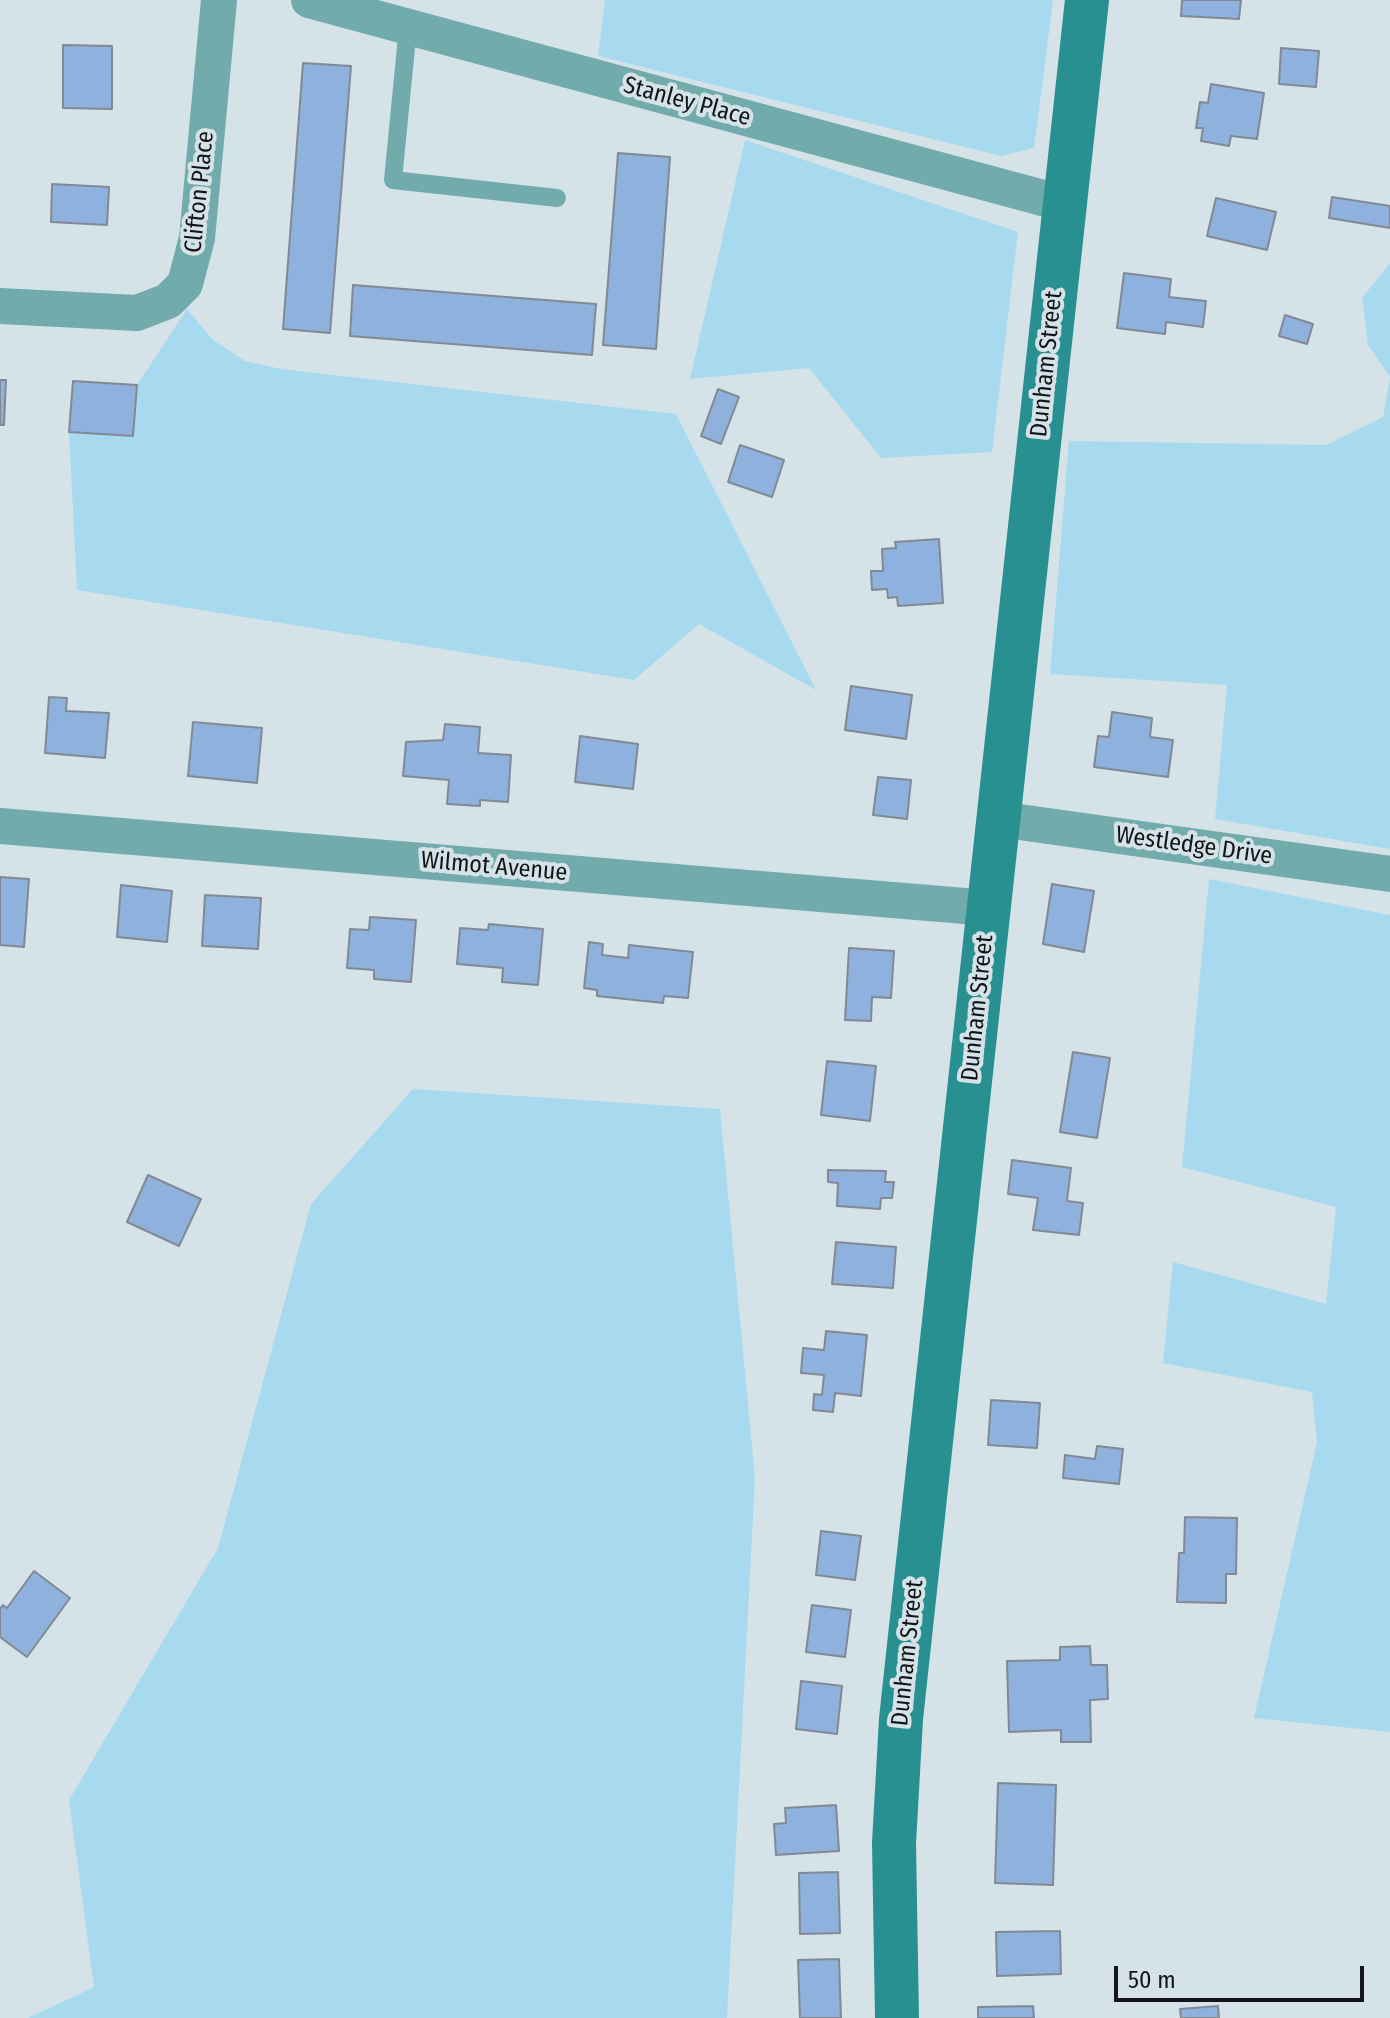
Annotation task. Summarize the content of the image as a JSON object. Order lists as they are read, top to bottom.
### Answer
{
  "streets": {
    "street": [
      "Stanley Place",
      "Clifton Place",
      "Dunham Street",
      "Westledge Drive",
      "Wilmot Avenue"
    ]
  },
  "crossings": [
    ["Stanley Place", "Dunham Street"],
    ["Dunham Street", "Westledge Drive"],
    ["Dunham Street", "Wilmot Avenue"]
  ],
  "scale_bar": "50 m"
}
